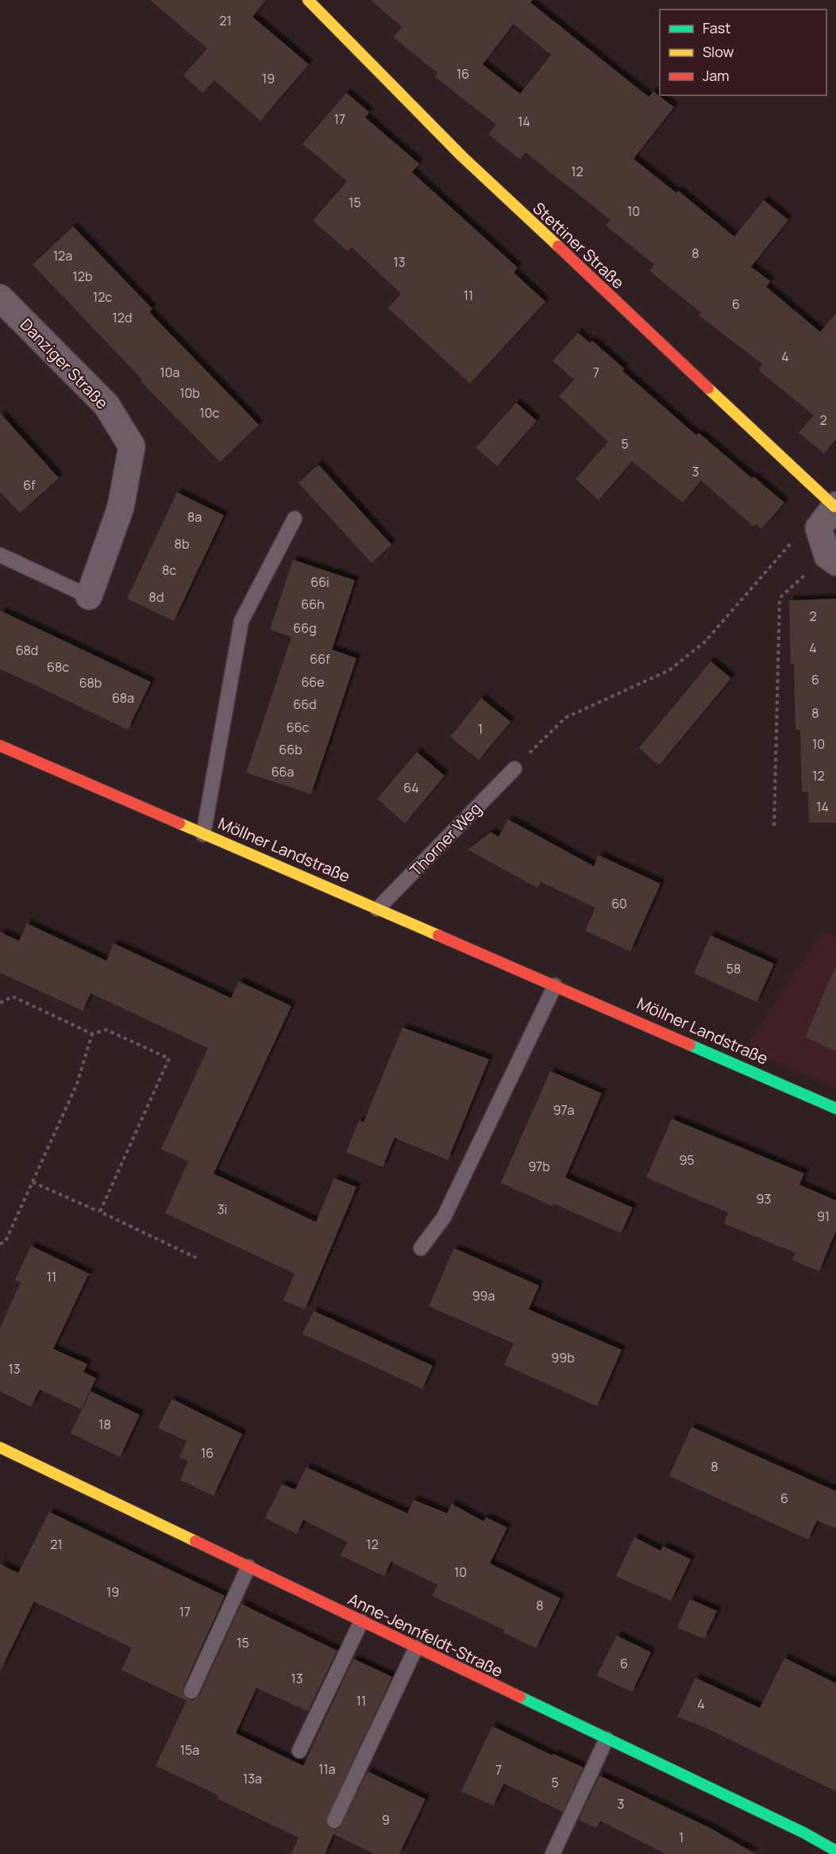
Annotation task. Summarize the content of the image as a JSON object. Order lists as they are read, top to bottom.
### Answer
{
  "streets": {
    "street": [
      "Stettiner Straße",
      "Danziger Straße",
      "Möllner Landstraße",
      "Anne-Jennfeldt-Straße"
    ],
    "lane": ["Thorner Weg"]
  },
  "crossings": [
    ["Thorner Weg", "Möllner Landstraße"]
  ],
  "house_numbers": [
    "21",
    "16",
    "19",
    "17",
    "14",
    "12",
    "15",
    "10",
    "8",
    "12a",
    "13",
    "12b",
    "11",
    "12c",
    "6",
    "12d",
    "4",
    "10a",
    "7",
    "10b",
    "10c",
    "2",
    "5",
    "3",
    "6f",
    "8a",
    "8b",
    "8c",
    "66i",
    "8d",
    "66h",
    "2",
    "66g",
    "4",
    "68d",
    "66f",
    "68c",
    "6",
    "66e",
    "68b",
    "68a",
    "66d",
    "8",
    "66c",
    "1",
    "10",
    "66b",
    "66a",
    "12",
    "64",
    "14",
    "60",
    "58",
    "97a",
    "95",
    "97b",
    "93",
    "3i",
    "91",
    "11",
    "99a",
    "99b",
    "13",
    "18",
    "16",
    "8",
    "6",
    "21",
    "12",
    "10",
    "19",
    "8",
    "17",
    "15",
    "6",
    "13",
    "11",
    "4",
    "15a",
    "11a",
    "7",
    "13a",
    "5",
    "3",
    "9",
    "1"
  ],
  "legend": ["Fast", "Slow", "Jam"]
}
